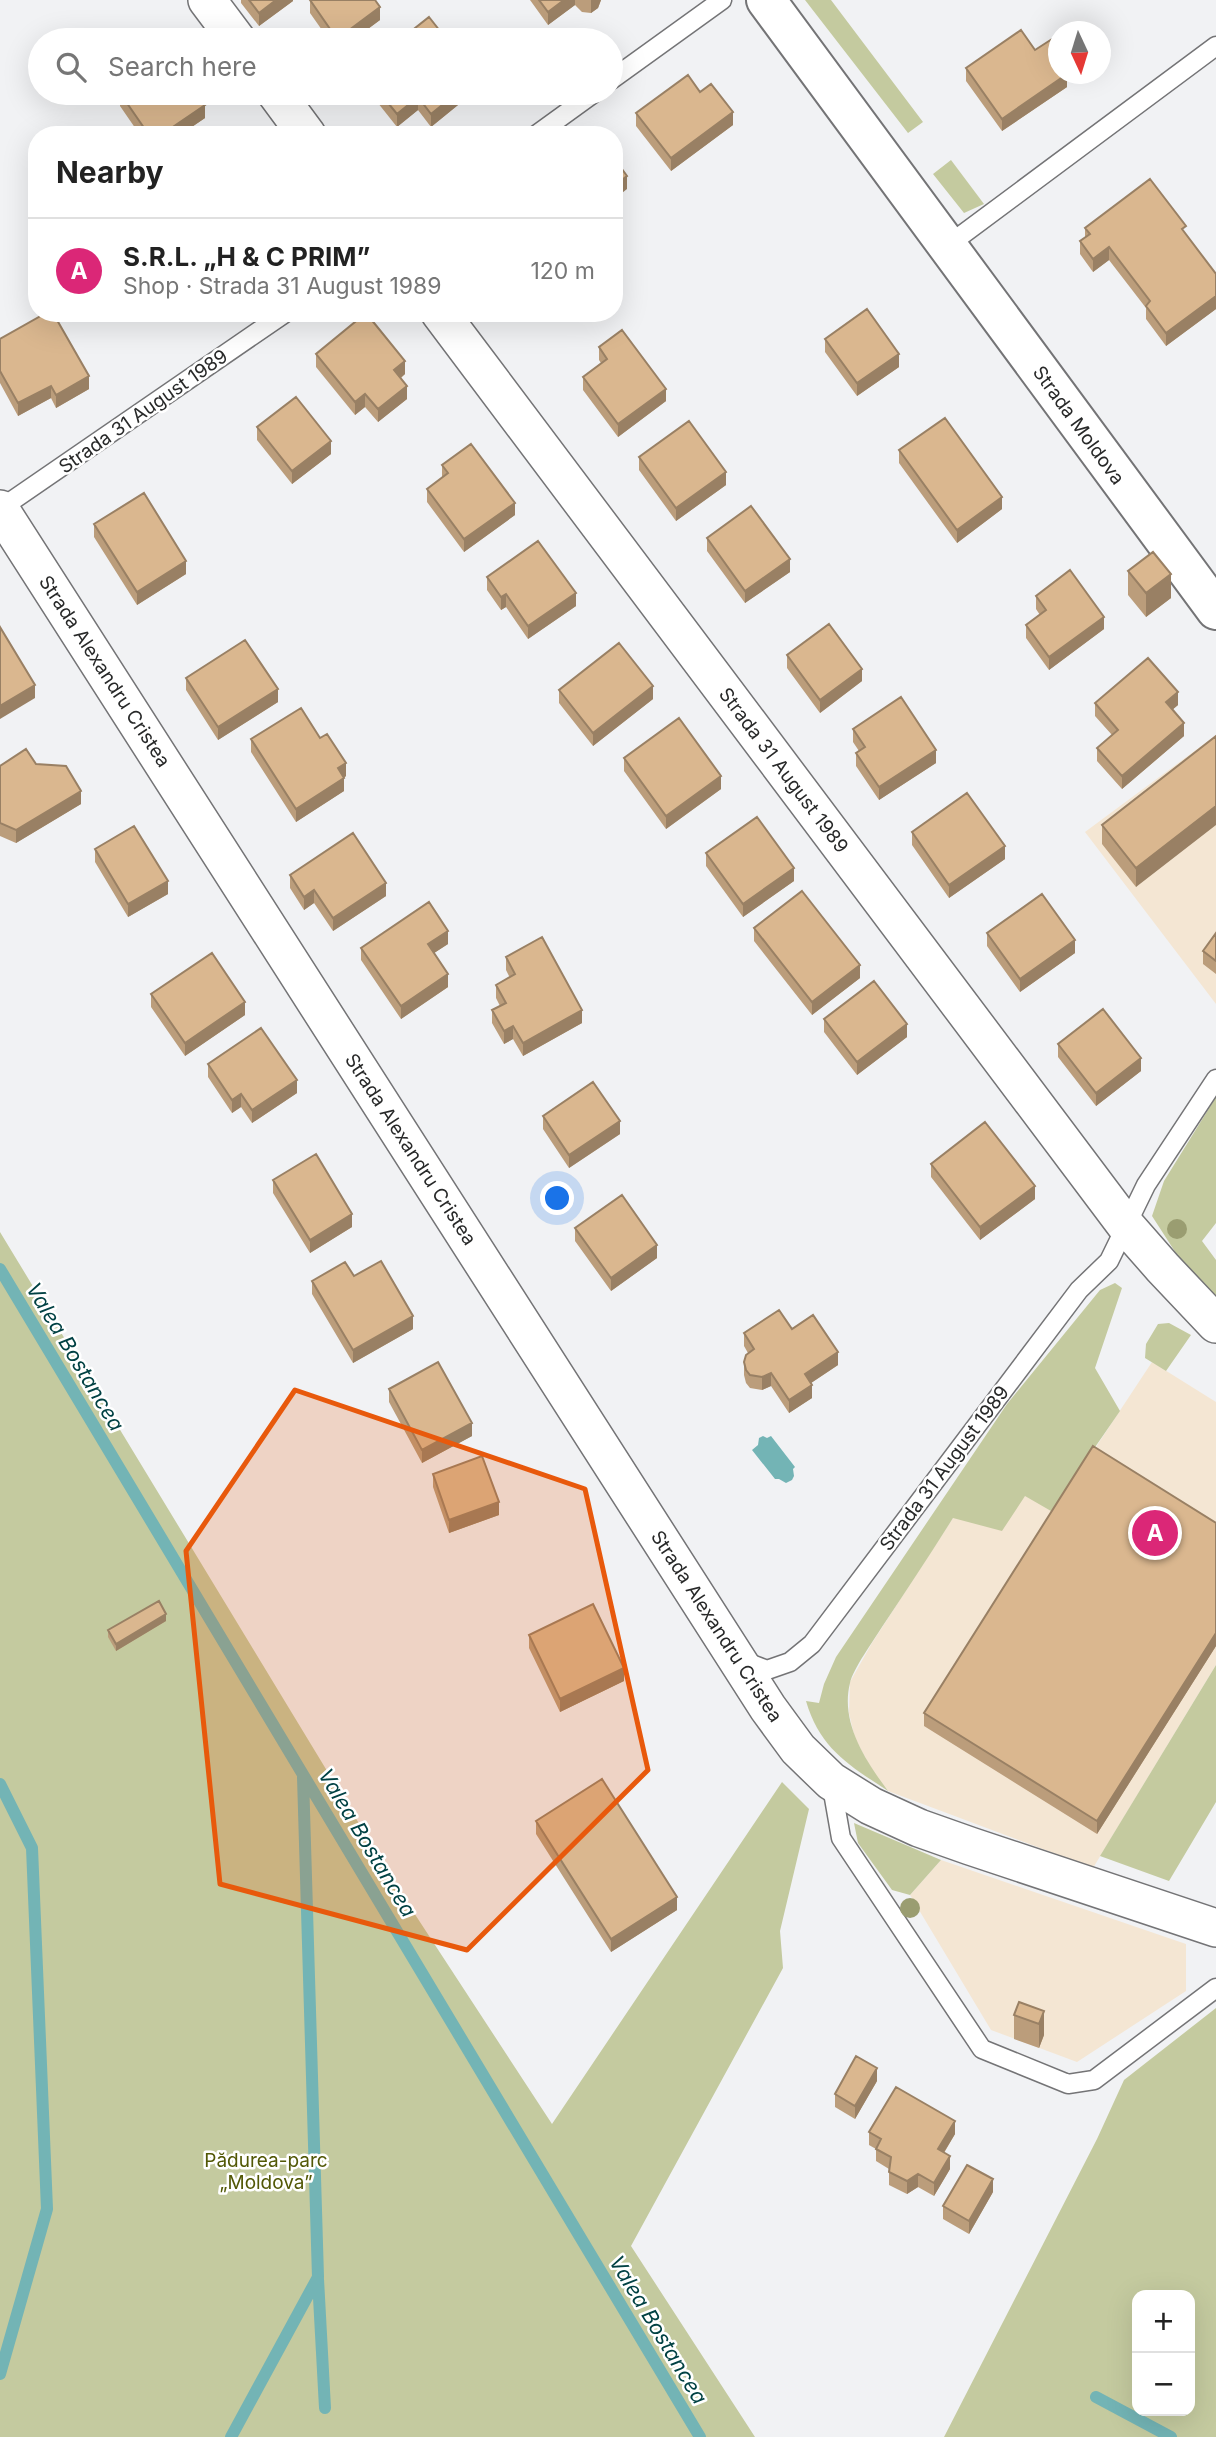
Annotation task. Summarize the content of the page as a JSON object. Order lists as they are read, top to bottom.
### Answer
{
  "streets": {
    "street": ["Strada 31 August 1989", "Strada Moldova", "Strada Alexandru Cristea"]
  },
  "crossings": [
    ["Strada 31 August 1989", "Strada Alexandru Cristea"]
  ],
  "water": ["Valea Bostancea"],
  "parks": ["Pădurea-parc „Moldova”"],
  "north": "bottom",
  "page": {
    "search": "Search here",
    "heading": "Nearby",
    "list": [
      {
        "mark": "A",
        "name": "S.R.L. „H & C PRIM”",
        "note": "Shop · Strada 31 August 1989",
        "value": "120 m"
      }
    ],
    "pins": "A",
    "map_buttons": ["+", "−"]
  }
}
